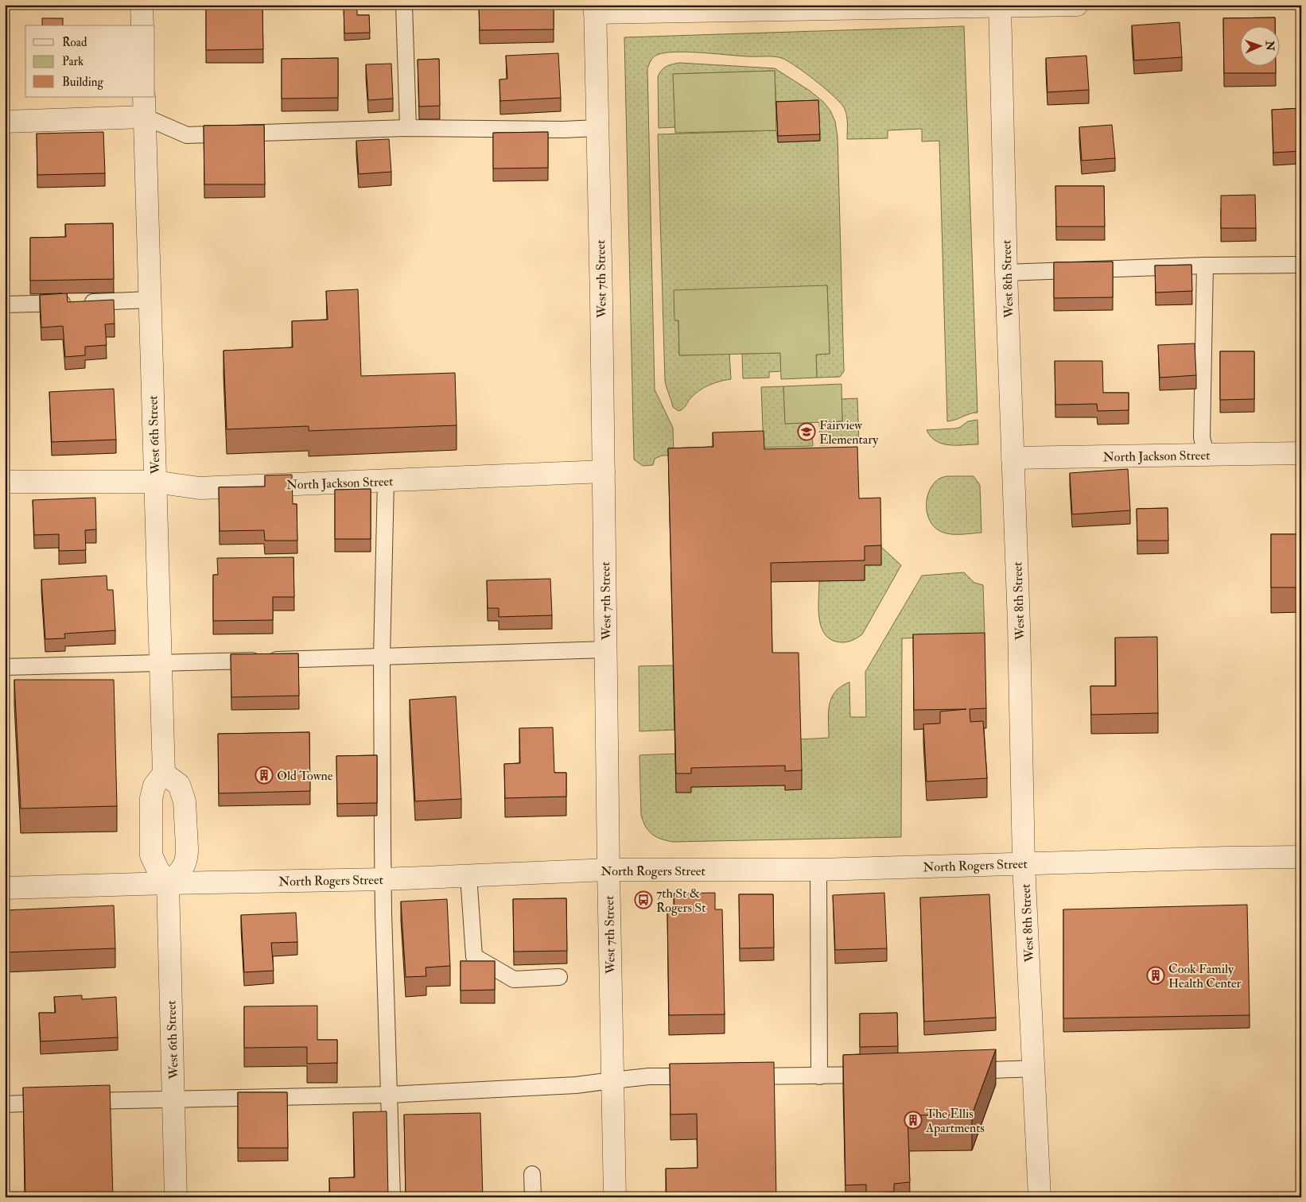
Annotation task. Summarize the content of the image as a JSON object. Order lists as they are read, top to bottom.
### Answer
{
  "streets": {
    "street": [
      "West 7th Street",
      "West 8th Street",
      "West 6th Street",
      "North Jackson Street",
      "North Rogers Street"
    ]
  },
  "crossings": [
    ["West 7th Street", "North Jackson Street"],
    ["West 7th Street", "North Rogers Street"],
    ["West 8th Street", "North Jackson Street"],
    ["West 8th Street", "North Rogers Street"],
    ["West 6th Street", "North Jackson Street"],
    ["West 6th Street", "North Rogers Street"]
  ],
  "places": {
    "school or university": ["Fairview Elementary"],
    "building": ["Old Towne", "Cook Family Health Center", "The Ellis Apartments"],
    "bus stop": ["7th St & Rogers St"]
  },
  "legend": ["Road", "Park", "Building"],
  "north": "right"
}
